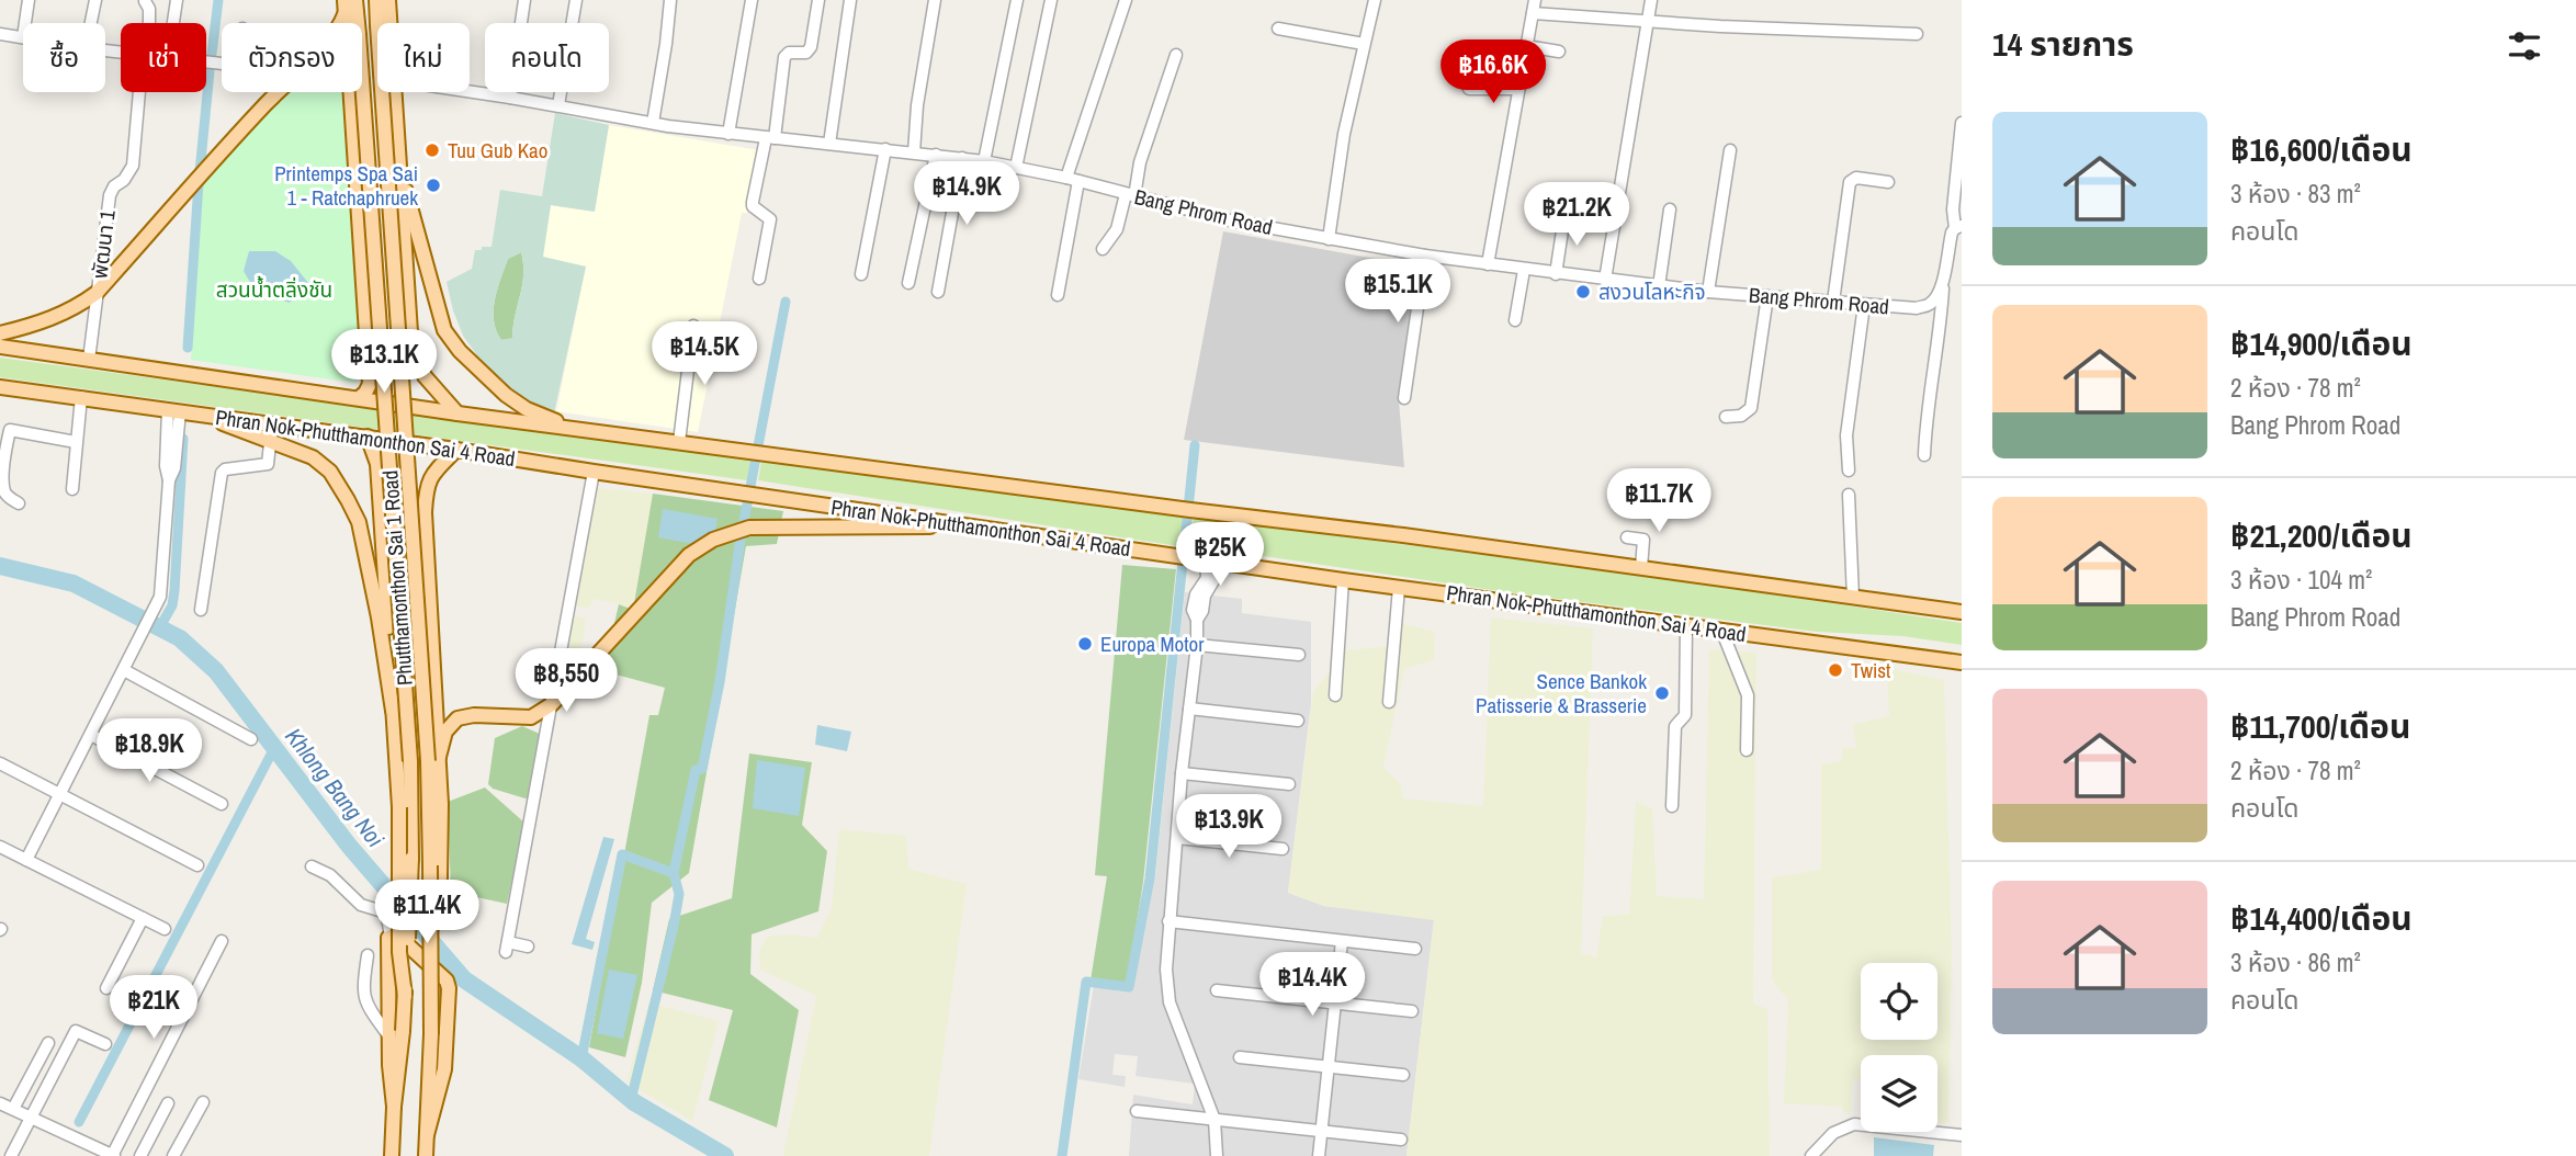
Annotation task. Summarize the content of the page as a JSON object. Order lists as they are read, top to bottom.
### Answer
{
  "streets": {
    "main road": ["Phran Nok-Phutthamonthon Sai 4 Road", "Phutthamonthon Sai 1 Road"],
    "street": ["Bang Phrom Road", "พัฒนา 1"]
  },
  "crossings": [
    ["พัฒนา 1", "Phran Nok-Phutthamonthon Sai 4 Road"]
  ],
  "water": ["Khlong Bang Noi"],
  "parks": ["สวนน้ำตลิ่งชัน"],
  "places": [
    "Tuu Gub Kao",
    "Printemps Spa Sai 1 - Ratchaphruek",
    "สงวนโลหะกิจ",
    "Europa Motor",
    "Twist",
    "Sence Bankok Patisserie & Brasserie"
  ],
  "page": {
    "heading": "14 รายการ",
    "chip": [
      "ซื้อ",
      "เช่า",
      "ตัวกรอง",
      "ใหม่",
      "คอนโด"
    ],
    "price": [
      "฿16.6K",
      "฿14.9K",
      "฿21.2K",
      "฿15.1K",
      "฿14.5K",
      "฿13.1K",
      "฿11.7K",
      "฿25K",
      "฿8,550",
      "฿18.9K",
      "฿13.9K",
      "฿11.4K",
      "฿14.4K",
      "฿21K"
    ],
    "list": [
      {
        "name": "฿16,600/เดือน",
        "note": "3 ห้อง · 83 m² · คอนโด"
      },
      {
        "name": "฿14,900/เดือน",
        "note": "2 ห้อง · 78 m² · Bang Phrom Road"
      },
      {
        "name": "฿21,200/เดือน",
        "note": "3 ห้อง · 104 m² · Bang Phrom Road"
      },
      {
        "name": "฿11,700/เดือน",
        "note": "2 ห้อง · 78 m² · คอนโด"
      },
      {
        "name": "฿14,400/เดือน",
        "note": "3 ห้อง · 86 m² · คอนโด"
      }
    ]
  }
}
